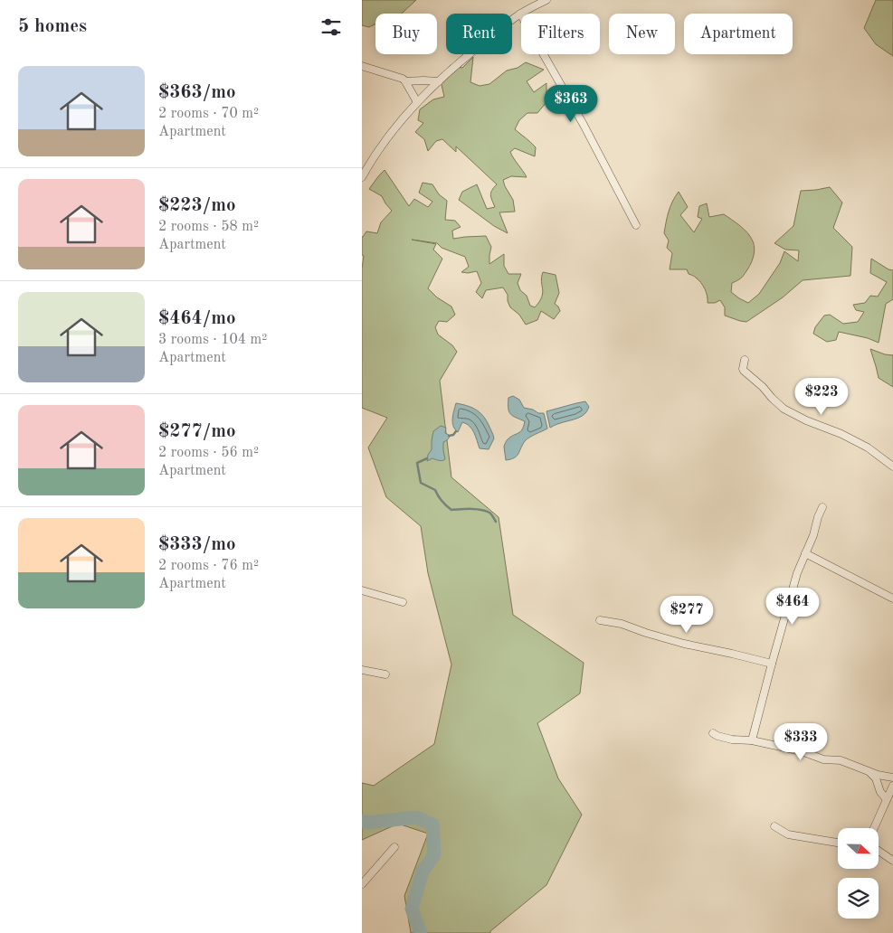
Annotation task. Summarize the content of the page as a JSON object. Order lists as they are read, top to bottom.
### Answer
{
  "north": "right",
  "page": {
    "heading": "5 homes",
    "chip": [
      "Buy",
      "Rent",
      "Filters",
      "New",
      "Apartment"
    ],
    "list": [
      {
        "name": "$363/mo",
        "note": "2 rooms · 70 m² · Apartment"
      },
      {
        "name": "$223/mo",
        "note": "2 rooms · 58 m² · Apartment"
      },
      {
        "name": "$464/mo",
        "note": "3 rooms · 104 m² · Apartment"
      },
      {
        "name": "$277/mo",
        "note": "2 rooms · 56 m² · Apartment"
      },
      {
        "name": "$333/mo",
        "note": "2 rooms · 76 m² · Apartment"
      }
    ],
    "price": [
      "$363",
      "$223",
      "$464",
      "$277",
      "$333"
    ]
  }
}
